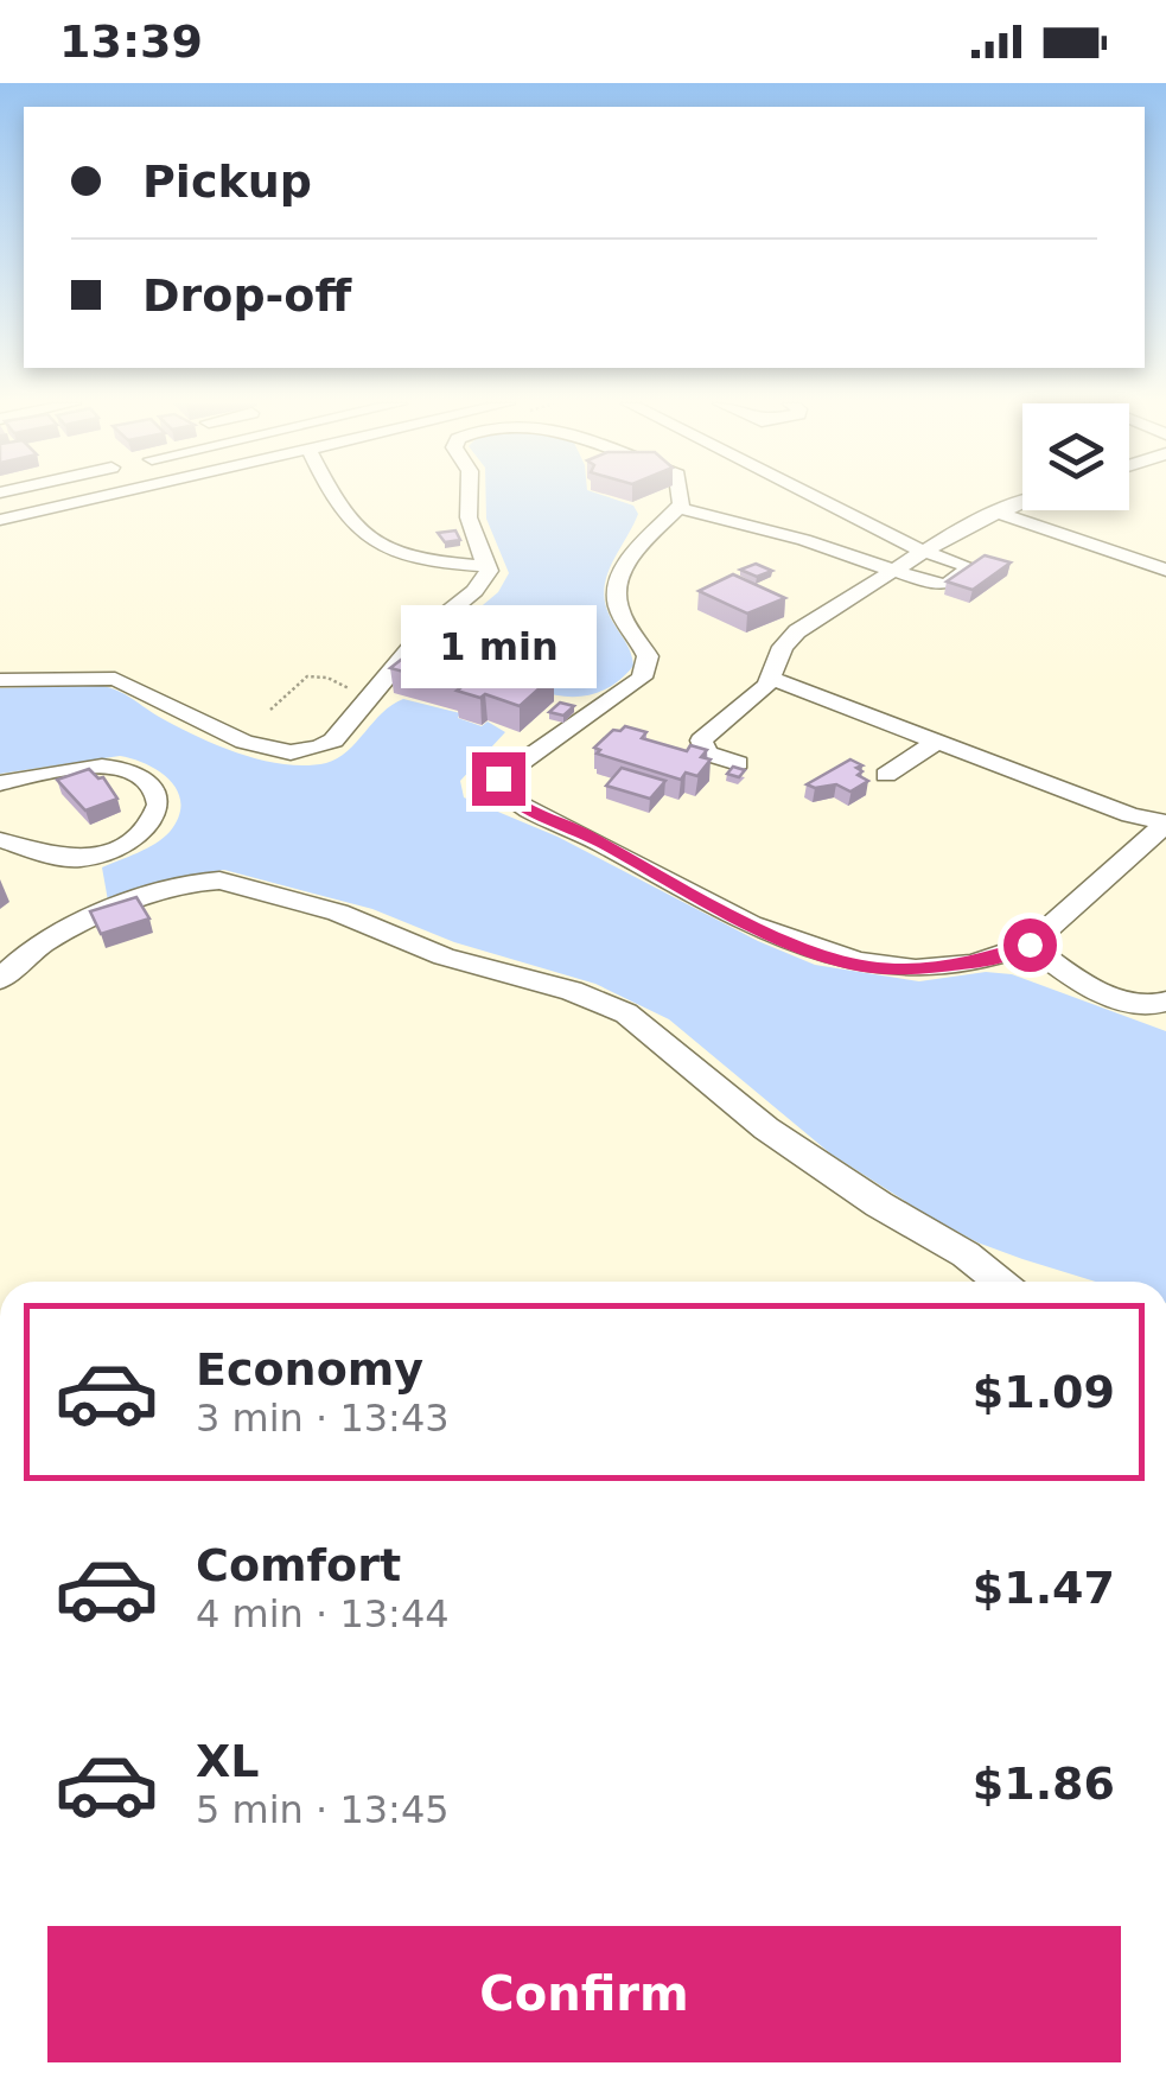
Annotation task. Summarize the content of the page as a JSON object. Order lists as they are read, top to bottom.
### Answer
{
  "page": {
    "status": "13:39",
    "banner": ["Pickup", "Drop-off"],
    "bubble": "1 min",
    "list": [
      {
        "name": "Economy",
        "note": "3 min · 13:43",
        "value": "$1.09"
      },
      {
        "name": "Comfort",
        "note": "4 min · 13:44",
        "value": "$1.47"
      },
      {
        "name": "XL",
        "note": "5 min · 13:45",
        "value": "$1.86"
      }
    ],
    "buttons": "Confirm"
  }
}
